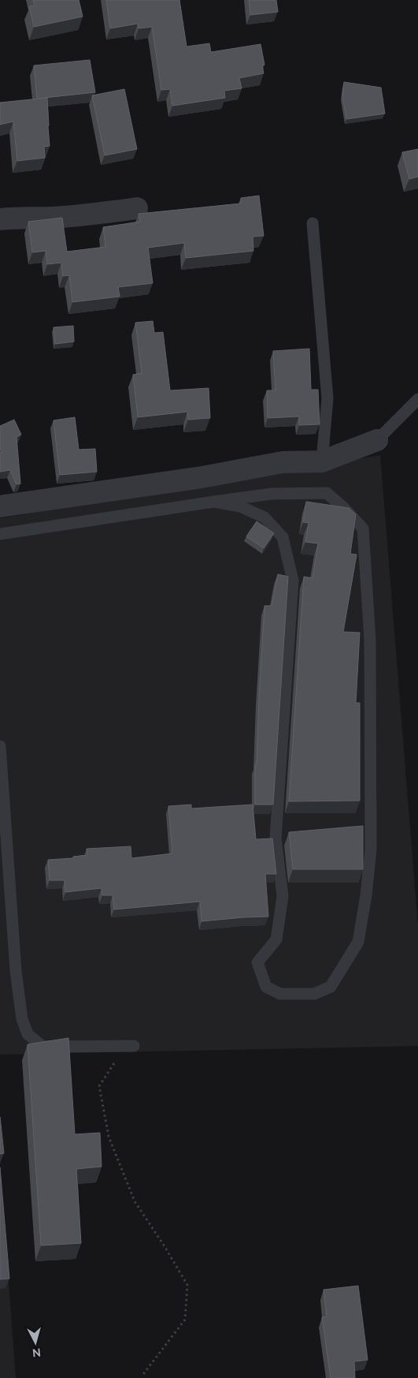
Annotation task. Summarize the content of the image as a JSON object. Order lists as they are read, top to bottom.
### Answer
{
  "north": "bottom"
}
